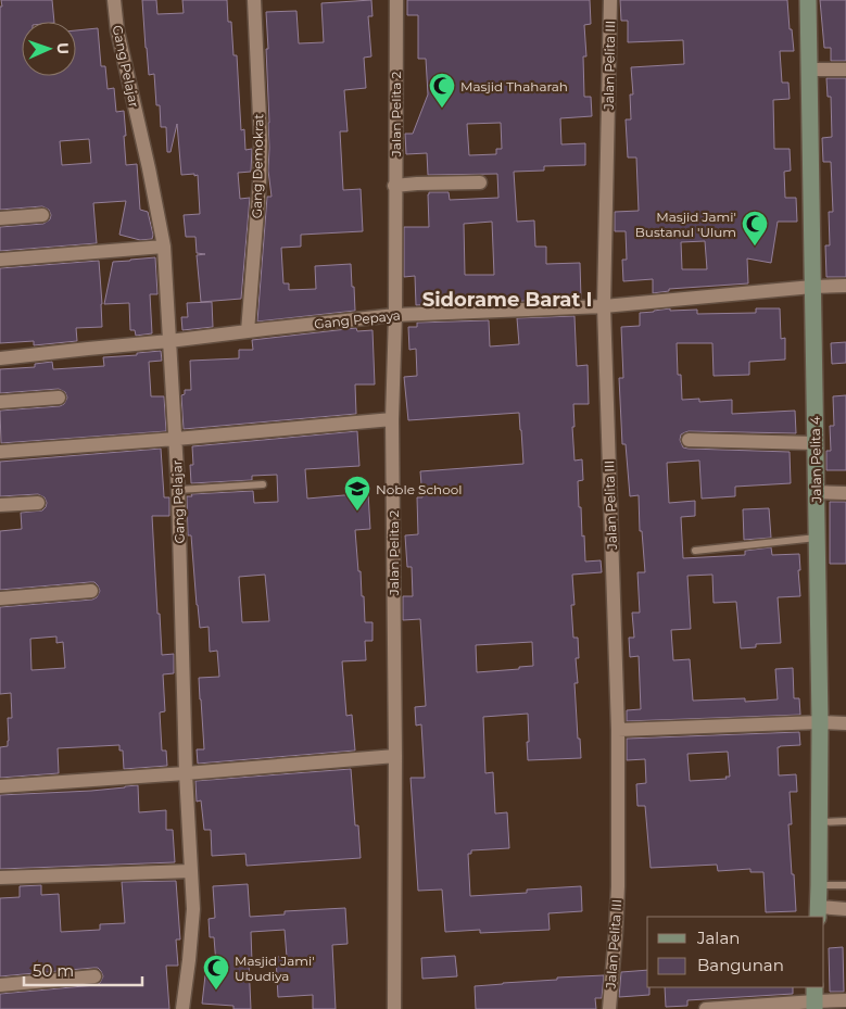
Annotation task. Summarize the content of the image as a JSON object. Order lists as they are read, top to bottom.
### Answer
{
  "streets": {
    "street": [
      "Jalan Pelita III",
      "Gang Pelajar",
      "Jalan Pelita 2",
      "Gang Demokrat",
      "Gang Pepaya",
      "Jalan Pelita 4"
    ]
  },
  "crossings": [
    ["Jalan Pelita III", "Gang Pepaya"],
    ["Gang Pelajar", "Gang Pepaya"],
    ["Jalan Pelita 2", "Gang Pepaya"],
    ["Gang Demokrat", "Gang Pepaya"],
    ["Gang Pepaya", "Jalan Pelita 4"]
  ],
  "districts": ["Sidorame Barat I"],
  "places": {
    "mosque": ["Masjid Thaharah", "Masjid Jami' Bustanul 'Ulum", "Masjid Jami' Ubudiya"],
    "school or university": ["Noble School"]
  },
  "legend": ["Jalan", "Bangunan"],
  "scale_bar": "50 m",
  "north": "right"
}
